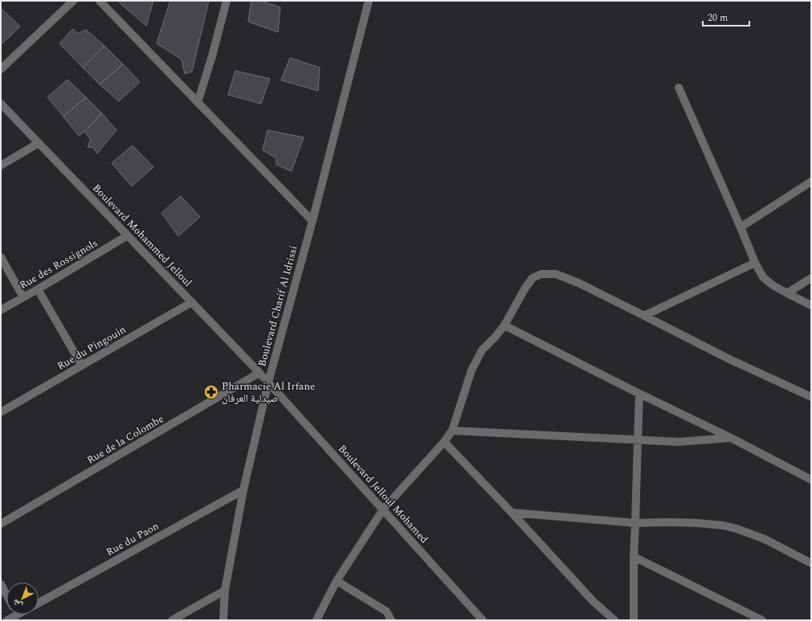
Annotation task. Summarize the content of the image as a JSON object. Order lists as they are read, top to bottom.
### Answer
{
  "streets": {
    "street": [
      "Boulevard Mohammed Jelloul",
      "Rue des Rossignols",
      "Boulevard Charif Al Idrissi",
      "Rue du Pingouin",
      "Rue de la Colombe",
      "Boulevard Jelloul Mohamed",
      "Rue du Paon"
    ]
  },
  "crossings": [
    ["Boulevard Mohammed Jelloul", "Rue des Rossignols"],
    ["Boulevard Mohammed Jelloul", "Boulevard Charif Al Idrissi"],
    ["Boulevard Mohammed Jelloul", "Rue du Pingouin"],
    ["Boulevard Mohammed Jelloul", "Rue de la Colombe"],
    ["Boulevard Mohammed Jelloul", "Boulevard Jelloul Mohamed"],
    ["Boulevard Charif Al Idrissi", "Boulevard Jelloul Mohamed"],
    ["Boulevard Charif Al Idrissi", "Rue du Paon"]
  ],
  "places": {
    "pharmacy": ["Pharmacie Al Irfane صيدلية العرفان"]
  },
  "scale_bar": "20 m",
  "north": "bottom left"
}
